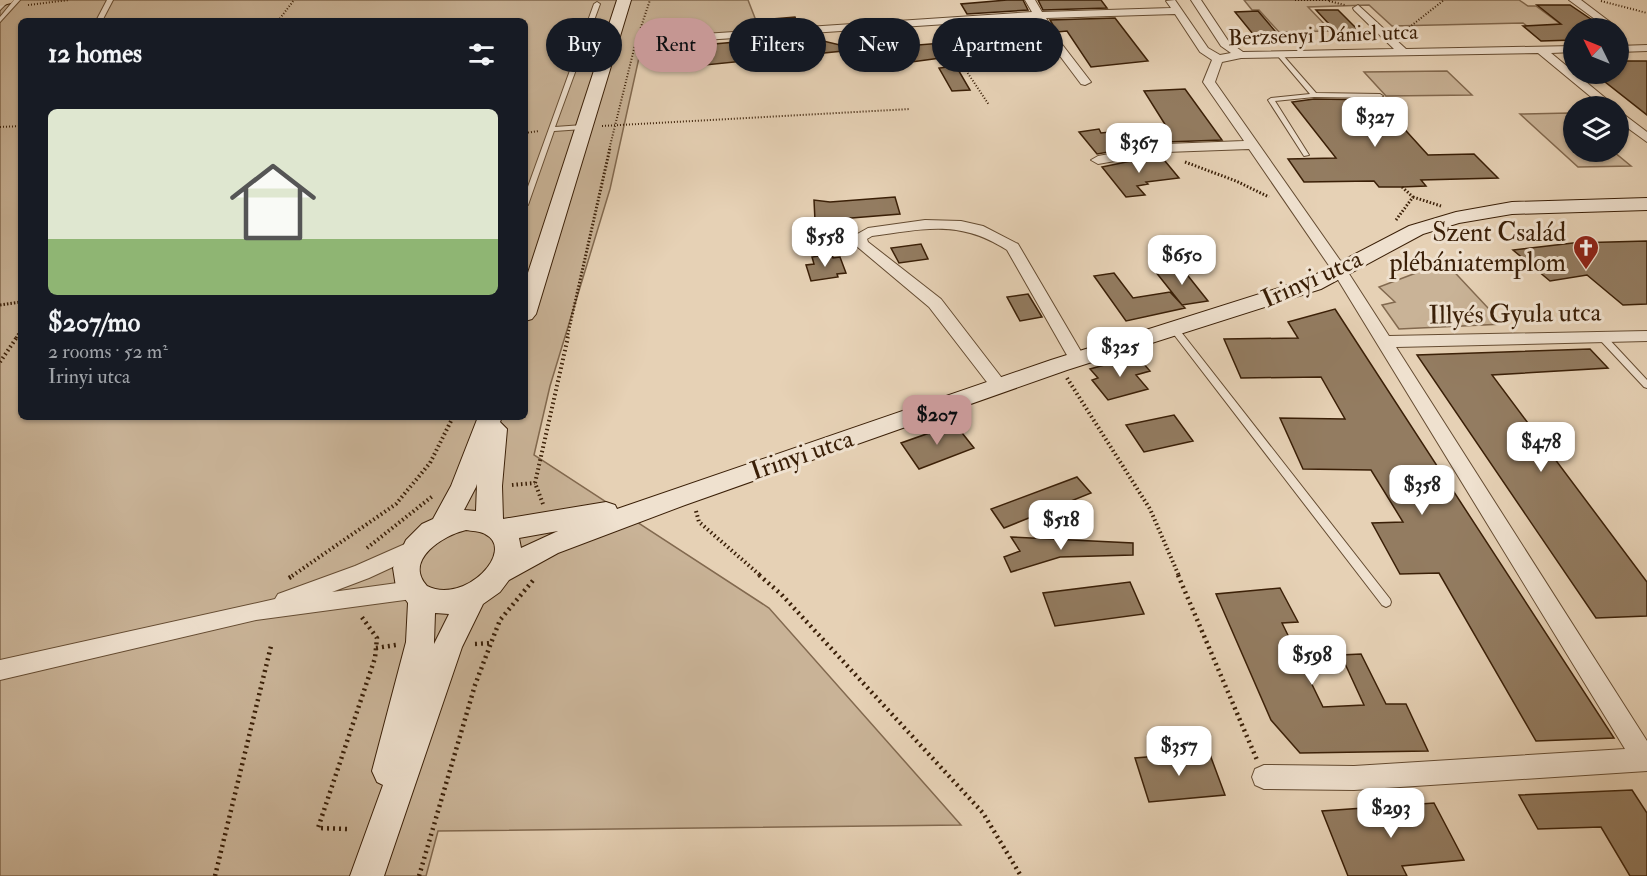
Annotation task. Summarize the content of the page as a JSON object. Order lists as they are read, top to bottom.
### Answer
{
  "streets": {
    "street": ["Berzsenyi Dániel utca", "Irinyi utca", "Illyés Gyula utca"]
  },
  "crossings": [
    ["Berzsenyi Dániel utca", "Irinyi utca"],
    ["Berzsenyi Dániel utca", "Illyés Gyula utca"]
  ],
  "places": {
    "church": ["Szent Család plébániatemplom"]
  },
  "north": "top left",
  "page": {
    "chip": [
      "Buy",
      "Rent",
      "Filters",
      "New",
      "Apartment"
    ],
    "heading": "12 homes",
    "list": [
      {
        "name": "$207/mo",
        "note": "2 rooms · 52 m² · Irinyi utca"
      }
    ],
    "price": [
      "$327",
      "$367",
      "$558",
      "$650",
      "$325",
      "$207",
      "$478",
      "$358",
      "$518",
      "$598",
      "$357",
      "$293"
    ]
  }
}
